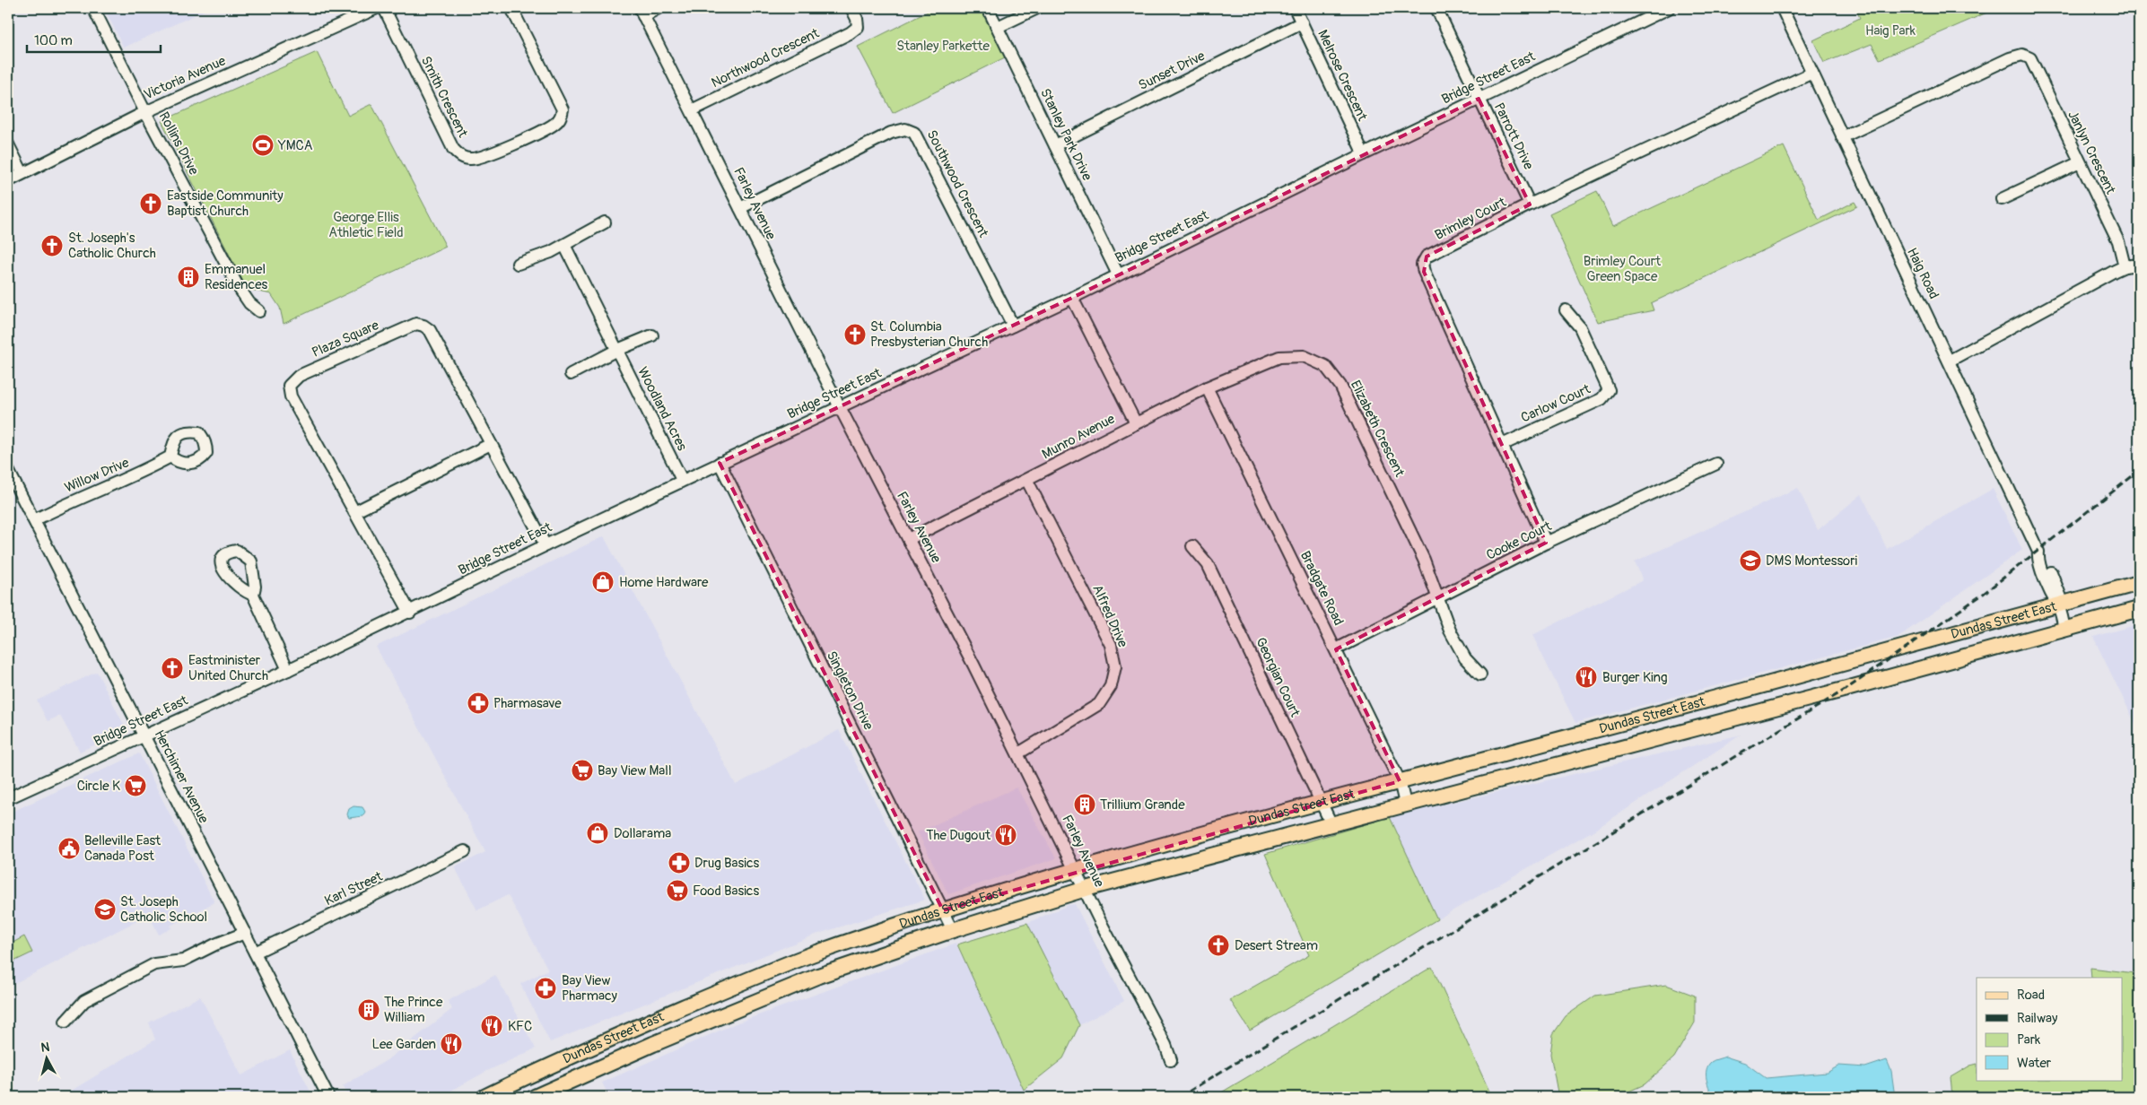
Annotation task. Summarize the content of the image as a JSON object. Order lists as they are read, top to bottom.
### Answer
{
  "streets": {
    "main road": ["Dundas Street East"],
    "street": [
      "Northwood Crescent",
      "Sunset Drive",
      "Melrose Crescent",
      "Victoria Avenue",
      "Bridge Street East",
      "Smith Crescent",
      "Stanley Park Drive",
      "Parrott Drive",
      "Rollins Drive",
      "Janlyn Crescent",
      "Southwood Crescent",
      "Farley Avenue",
      "Brimley Court",
      "Haig Road",
      "Plaza Square",
      "Carlow Court",
      "Woodland Acres",
      "Elizabeth Crescent",
      "Munro Avenue",
      "Willow Drive",
      "Cooke Court",
      "Bradgate Road",
      "Alfred Drive",
      "Georgian Court",
      "Singleton Drive",
      "Herchimer Avenue",
      "Karl Street"
    ]
  },
  "crossings": [
    ["Northwood Crescent", "Farley Avenue"],
    ["Sunset Drive", "Melrose Crescent"],
    ["Sunset Drive", "Stanley Park Drive"],
    ["Melrose Crescent", "Bridge Street East"],
    ["Victoria Avenue", "Rollins Drive"],
    ["Bridge Street East", "Stanley Park Drive"],
    ["Bridge Street East", "Parrott Drive"],
    ["Bridge Street East", "Southwood Crescent"],
    ["Bridge Street East", "Farley Avenue"],
    ["Bridge Street East", "Plaza Square"],
    ["Bridge Street East", "Woodland Acres"],
    ["Bridge Street East", "Munro Avenue"],
    ["Bridge Street East", "Singleton Drive"],
    ["Bridge Street East", "Herchimer Avenue"],
    ["Parrott Drive", "Brimley Court"],
    ["Janlyn Crescent", "Haig Road"],
    ["Southwood Crescent", "Farley Avenue"],
    ["Farley Avenue", "Munro Avenue"],
    ["Farley Avenue", "Alfred Drive"],
    ["Farley Avenue", "Dundas Street East"],
    ["Brimley Court", "Haig Road"],
    ["Brimley Court", "Carlow Court"],
    ["Brimley Court", "Cooke Court"],
    ["Haig Road", "Dundas Street East"],
    ["Elizabeth Crescent", "Munro Avenue"],
    ["Elizabeth Crescent", "Cooke Court"],
    ["Elizabeth Crescent", "Bradgate Road"],
    ["Munro Avenue", "Alfred Drive"],
    ["Willow Drive", "Herchimer Avenue"],
    ["Cooke Court", "Bradgate Road"],
    ["Bradgate Road", "Dundas Street East"],
    ["Dundas Street East", "Georgian Court"],
    ["Dundas Street East", "Singleton Drive"],
    ["Herchimer Avenue", "Karl Street"]
  ],
  "parks": [
    "Haig Park",
    "Stanley Parkette",
    "George Ellis Athletic Field",
    "Brimley Court Green Space"
  ],
  "places": {
    "sports": ["YMCA"],
    "church": [
      "Eastside Community Baptist Church",
      "St. Joseph's Catholic Church",
      "St. Columbia Presbysterian Church",
      "Eastminister United Church",
      "Desert Stream"
    ],
    "building": ["Emmanuel Residences", "Trillium Grande", "The Prince William"],
    "school or university": ["DMS Montessori", "St. Joseph Catholic School"],
    "shop": ["Home Hardware", "Dollarama"],
    "restaurant": [
      "Burger King",
      "The Dugout",
      "KFC",
      "Lee Garden"
    ],
    "pharmacy": ["Pharmasave", "Drug Basics", "Bay View Pharmacy"],
    "supermarket": ["Bay View Mall", "Circle K", "Food Basics"],
    "public building": ["Belleville East Canada Post"]
  },
  "legend": [
    "Road",
    "Railway",
    "Park",
    "Water"
  ],
  "scale_bar": "100 m",
  "north": "top"
}
